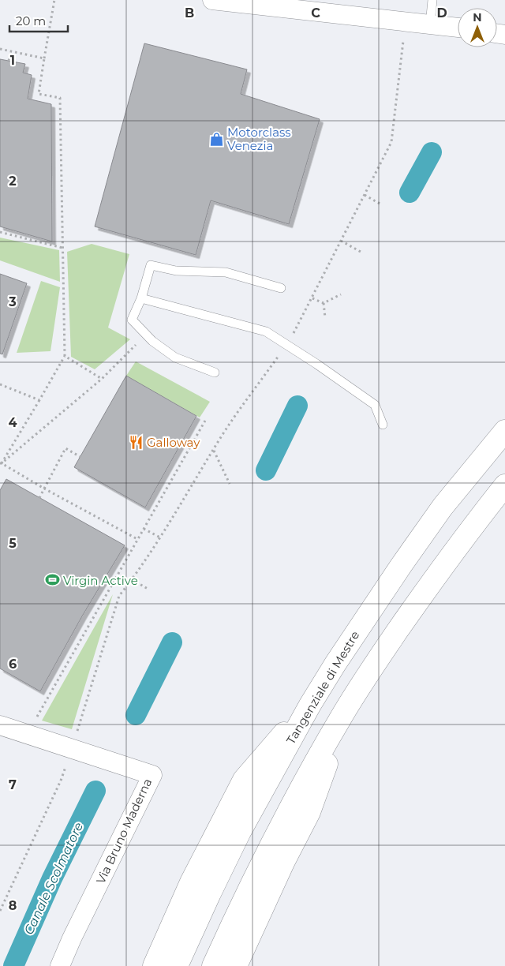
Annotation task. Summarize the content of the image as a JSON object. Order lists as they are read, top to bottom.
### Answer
{
  "streets": {
    "highway": ["Tangenziale di Mestre"],
    "street": ["Via Bruno Maderna"]
  },
  "water": ["Canale Scolmatore"],
  "places": {
    "shop": ["Motorclass Venezia"],
    "restaurant": ["Galloway"],
    "sports": ["Virgin Active"]
  },
  "scale_bar": "20 m",
  "north": "top",
  "grid": {
    "columns": ["B", "C", "D"],
    "rows": [
      "1",
      "2",
      "3",
      "4",
      "5",
      "6",
      "7",
      "8"
    ]
  }
}
